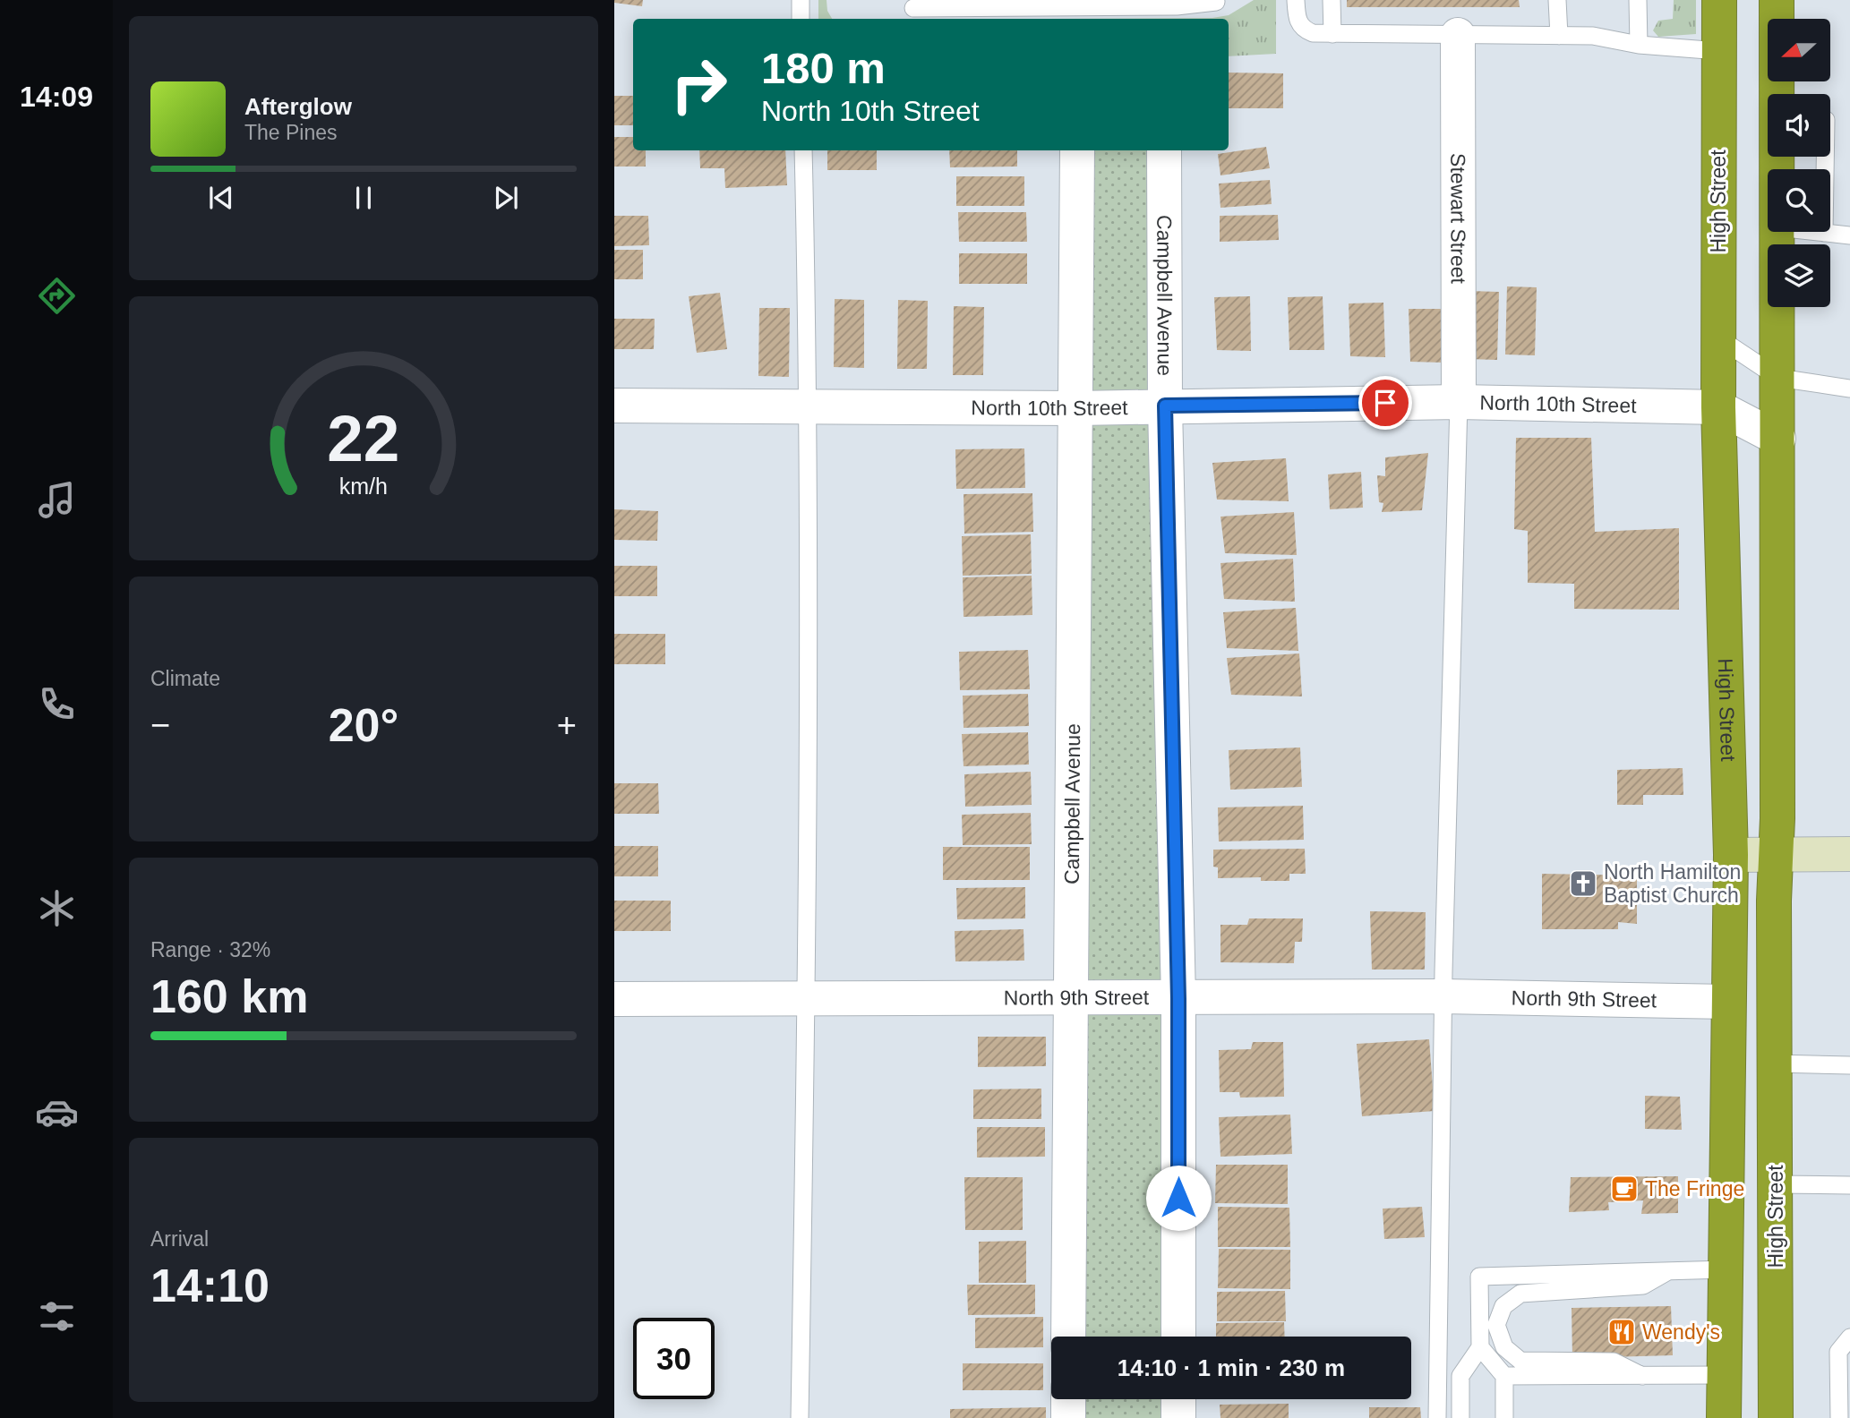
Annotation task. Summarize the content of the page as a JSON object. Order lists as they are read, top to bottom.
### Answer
{
  "streets": {
    "highway": ["High Street"],
    "street": [
      "Stewart Street",
      "Campbell Avenue",
      "North 10th Street",
      "North 9th Street"
    ]
  },
  "crossings": [
    ["High Street", "North 10th Street"],
    ["High Street", "North 9th Street"],
    ["Stewart Street", "North 10th Street"],
    ["Campbell Avenue", "North 10th Street"],
    ["Campbell Avenue", "North 9th Street"]
  ],
  "places": {
    "church": ["North Hamilton Baptist Church"],
    "cafe": ["The Fringe"],
    "restaurant": ["Wendy's"]
  },
  "north": "left",
  "page": {
    "tabs": "14:09",
    "turn": ["180 m", "North 10th Street"],
    "song": ["Afterglow", "The Pines"],
    "tile": [
      "Climate",
      ["Range · 32%", "160 km"],
      ["Arrival", "14:10"]
    ],
    "heat": ["−", "20°", "+"],
    "limit": "30",
    "trip": "14:10 · 1 min · 230 m",
    "gauge": ["22", "km/h"]
  }
}
